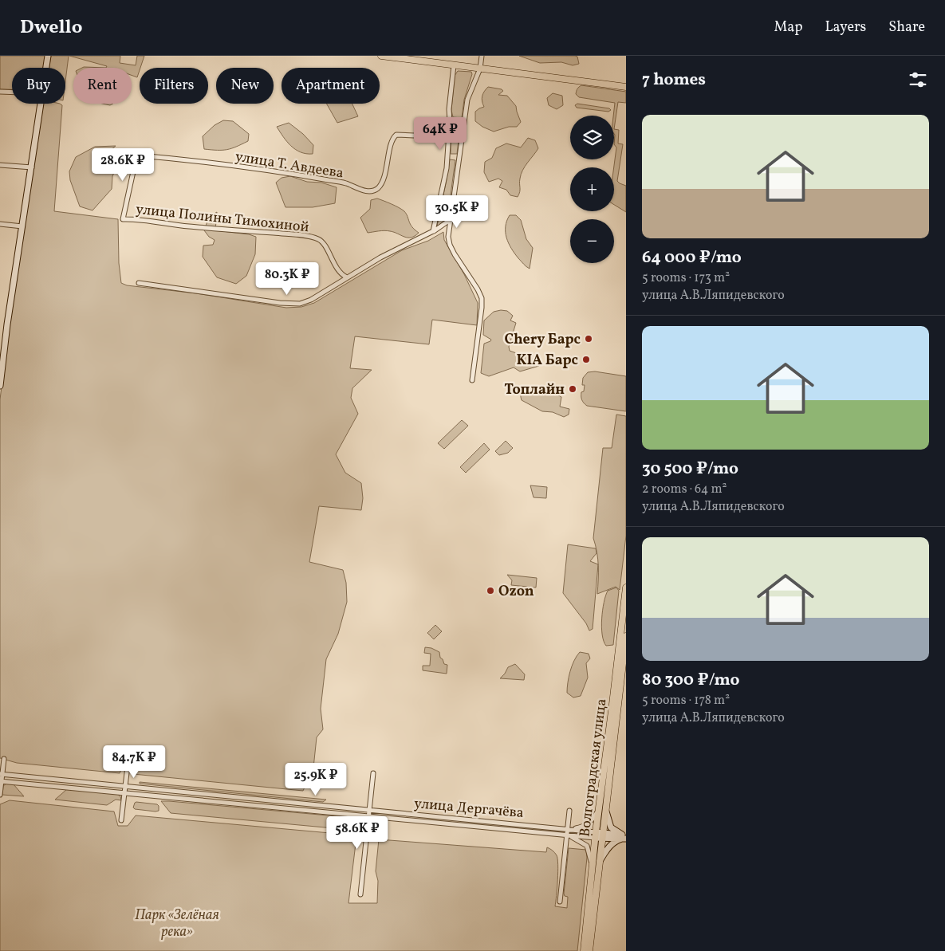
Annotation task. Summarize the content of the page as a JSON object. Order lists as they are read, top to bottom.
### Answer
{
  "streets": {
    "main road": ["Волгоградская улица"],
    "street": ["улица Т. Авдеева", "улица Полины Тимохиной", "улица Дергачёва"]
  },
  "crossings": [
    ["улица Т. Авдеева", "улица Полины Тимохиной"],
    ["Волгоградская улица", "улица Дергачёва"]
  ],
  "parks": ["Парк «Зелёная река»"],
  "places": [
    "Chery Барс",
    "KIA Барс",
    "Топлайн",
    "Ozon"
  ],
  "page": {
    "header": "Dwello",
    "nav": ["Map", "Layers", "Share"],
    "heading": "7 homes",
    "chip": [
      "Buy",
      "Rent",
      "Filters",
      "New",
      "Apartment"
    ],
    "list": [
      {
        "name": "64 000 ₽/mo",
        "note": "5 rooms · 173 m² · улица А.В.Ляпидевского"
      },
      {
        "name": "30 500 ₽/mo",
        "note": "2 rooms · 64 m² · улица А.В.Ляпидевского"
      },
      {
        "name": "80 300 ₽/mo",
        "note": "5 rooms · 178 m² · улица А.В.Ляпидевского"
      }
    ],
    "map_buttons": ["+", "−"],
    "price": [
      "64K ₽",
      "28.6K ₽",
      "30.5K ₽",
      "80.3K ₽",
      "84.7K ₽",
      "25.9K ₽",
      "58.6K ₽"
    ]
  }
}
